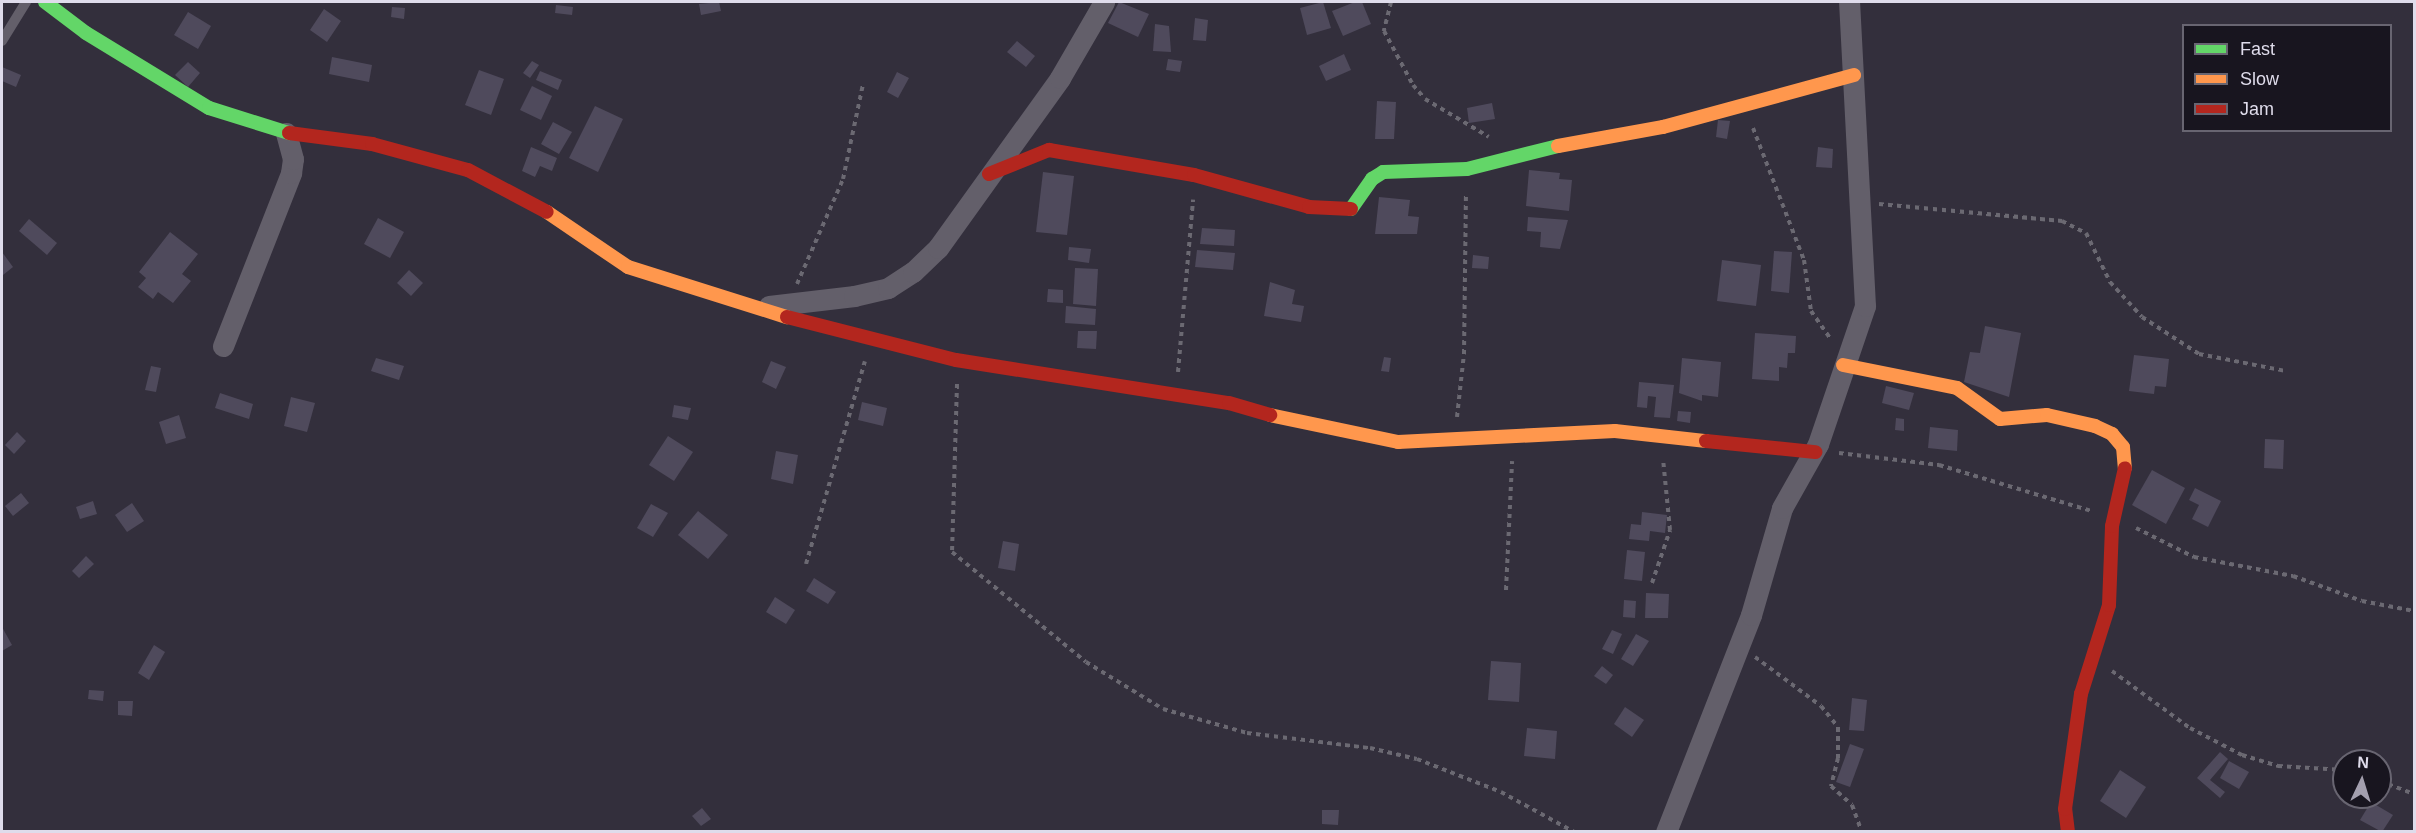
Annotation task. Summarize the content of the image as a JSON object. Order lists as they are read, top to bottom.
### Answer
{
  "legend": ["Fast", "Slow", "Jam"],
  "north": "top"
}
